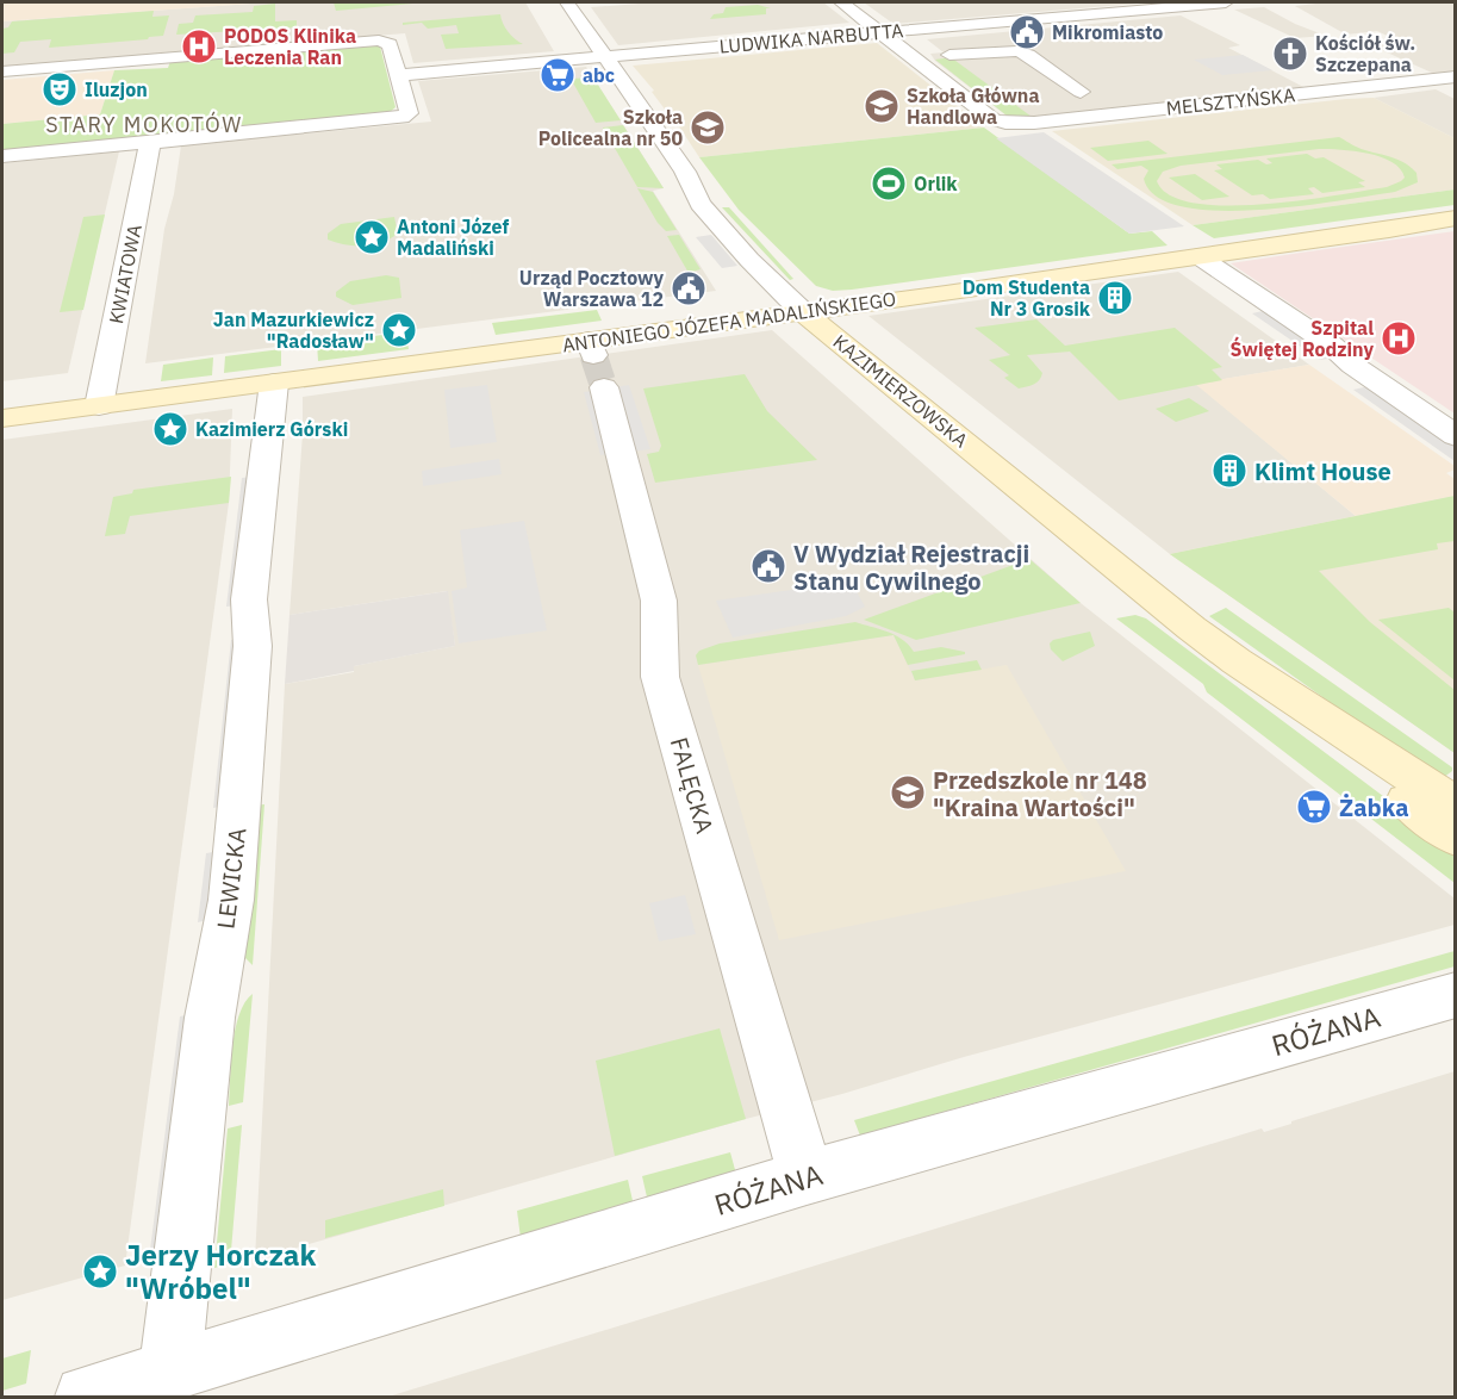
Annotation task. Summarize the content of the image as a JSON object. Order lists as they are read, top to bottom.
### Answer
{
  "streets": {
    "street": [
      "LUDWIKA NARBUTTA",
      "MELSZTYŃSKA",
      "KWIATOWA",
      "ANTONIEGO JÓZEFA MADALIŃSKIEGO",
      "KAZIMIERZOWSKA",
      "FALĘCKA",
      "LEWICKA",
      "RÓŻANA"
    ]
  },
  "crossings": [
    ["LUDWIKA NARBUTTA", "MELSZTYŃSKA"],
    ["LUDWIKA NARBUTTA", "KAZIMIERZOWSKA"],
    ["KWIATOWA", "ANTONIEGO JÓZEFA MADALIŃSKIEGO"],
    ["ANTONIEGO JÓZEFA MADALIŃSKIEGO", "KAZIMIERZOWSKA"],
    ["ANTONIEGO JÓZEFA MADALIŃSKIEGO", "FALĘCKA"],
    ["ANTONIEGO JÓZEFA MADALIŃSKIEGO", "LEWICKA"],
    ["FALĘCKA", "RÓŻANA"],
    ["LEWICKA", "RÓŻANA"]
  ],
  "districts": ["STARY MOKOTÓW"],
  "places": {
    "public building": ["Mikromiasto", "Urząd Pocztowy Warszawa 12", "V Wydział Rejestracji Stanu Cywilnego"],
    "hospital": ["PODOS Klinika Leczenia Ran", "Szpital Świętej Rodziny"],
    "church": ["Kościół św. Szczepana"],
    "supermarket": ["abc", "Żabka"],
    "theatre": ["Iluzjon"],
    "school or university": ["Szkoła Główna Handlowa", "Szkoła Policealna nr 50", "Przedszkole nr 148 \"Kraina Wartości\""],
    "sports": ["Orlik"],
    "place": [
      "Antoni Józef Madaliński",
      "Jan Mazurkiewicz \"Radosław\"",
      "Kazimierz Górski",
      "Jerzy Horczak \"Wróbel\""
    ],
    "building": ["Dom Studenta Nr 3 Grosik", "Klimt House"]
  }
}
